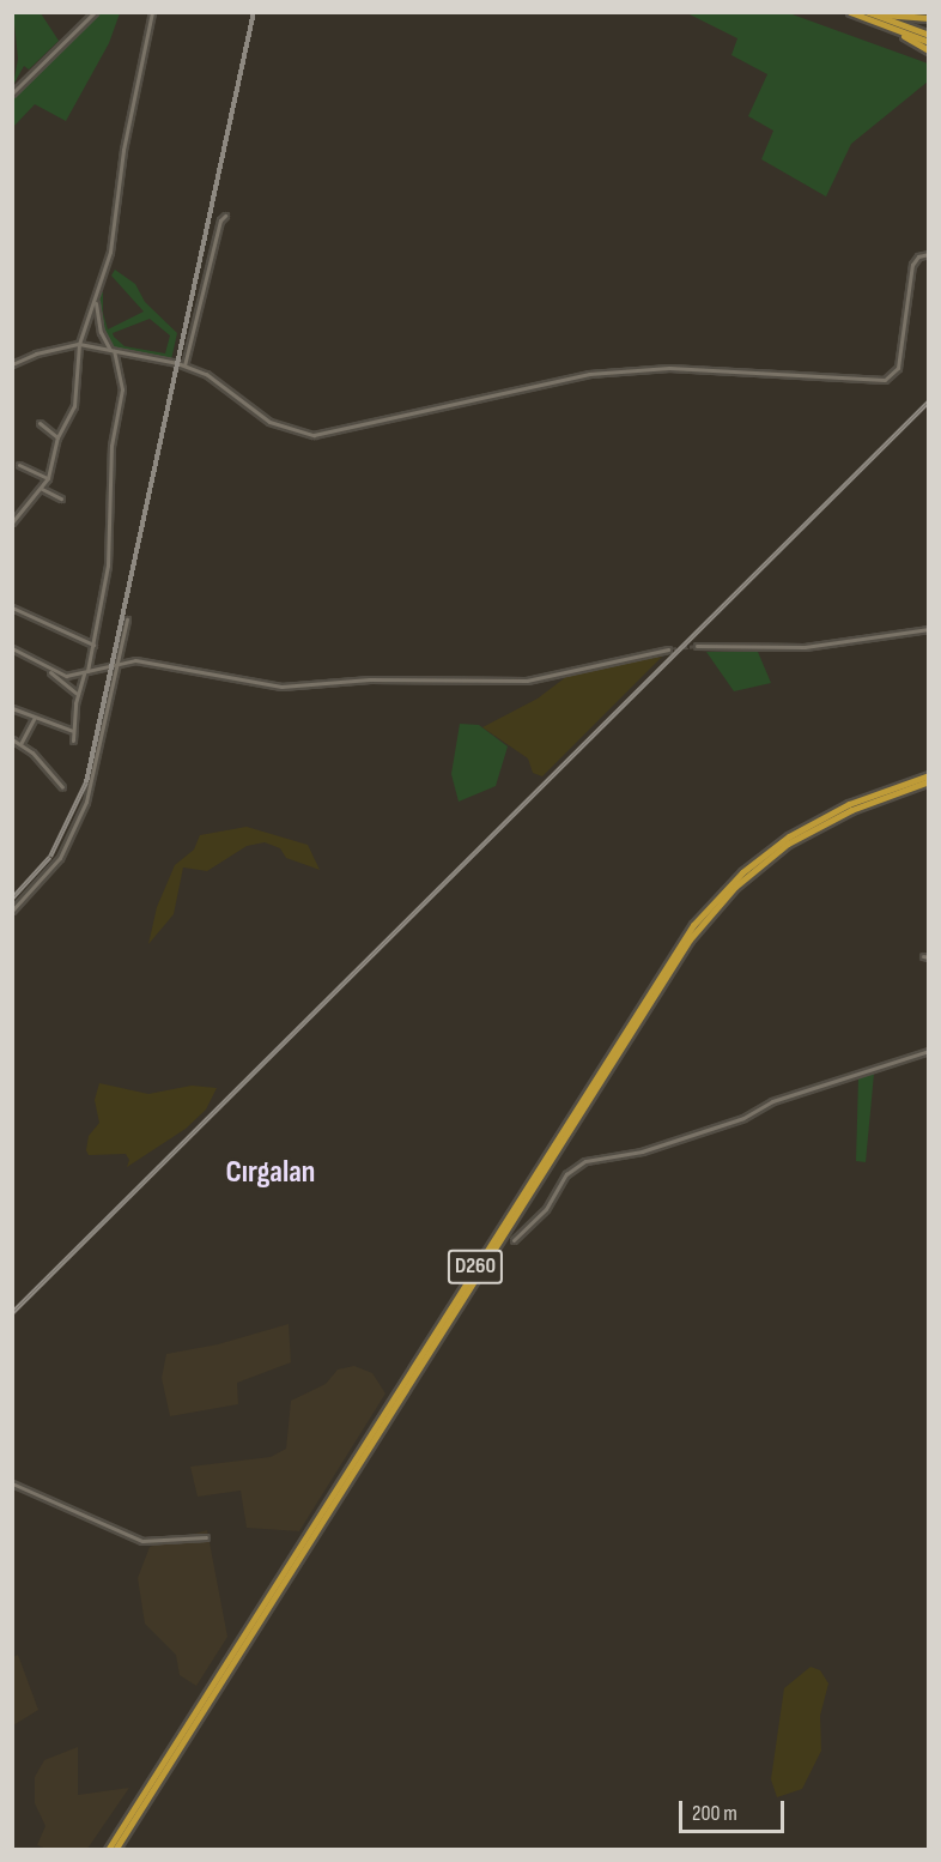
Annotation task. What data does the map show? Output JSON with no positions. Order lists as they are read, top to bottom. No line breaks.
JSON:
{"streets":{"highway":["D260"]},"districts":["Cırgalan"],"scale_bar":"200 m"}
